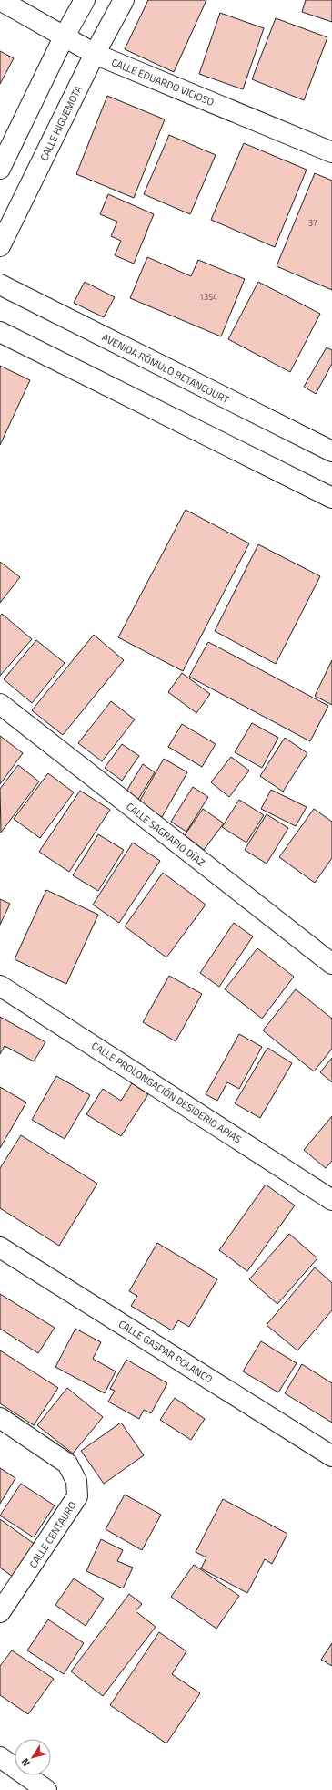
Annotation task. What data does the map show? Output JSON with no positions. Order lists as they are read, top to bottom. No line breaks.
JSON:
{"streets":{"main road":["CALLE EDUARDO VICIOSO","CALLE HIGUEMOTA","AVENIDA RÓMULO BETANCOURT","CALLE SAGRARIO DÍAZ","CALLE PROLONGACIÓN DESIDERIO ARIAS","CALLE GASPAR POLANCO","CALLE CENTAURO"]},"crossings":[["CALLE EDUARDO VICIOSO","CALLE HIGUEMOTA"]],"house_numbers":["37","1354"],"north":"bottom left"}
